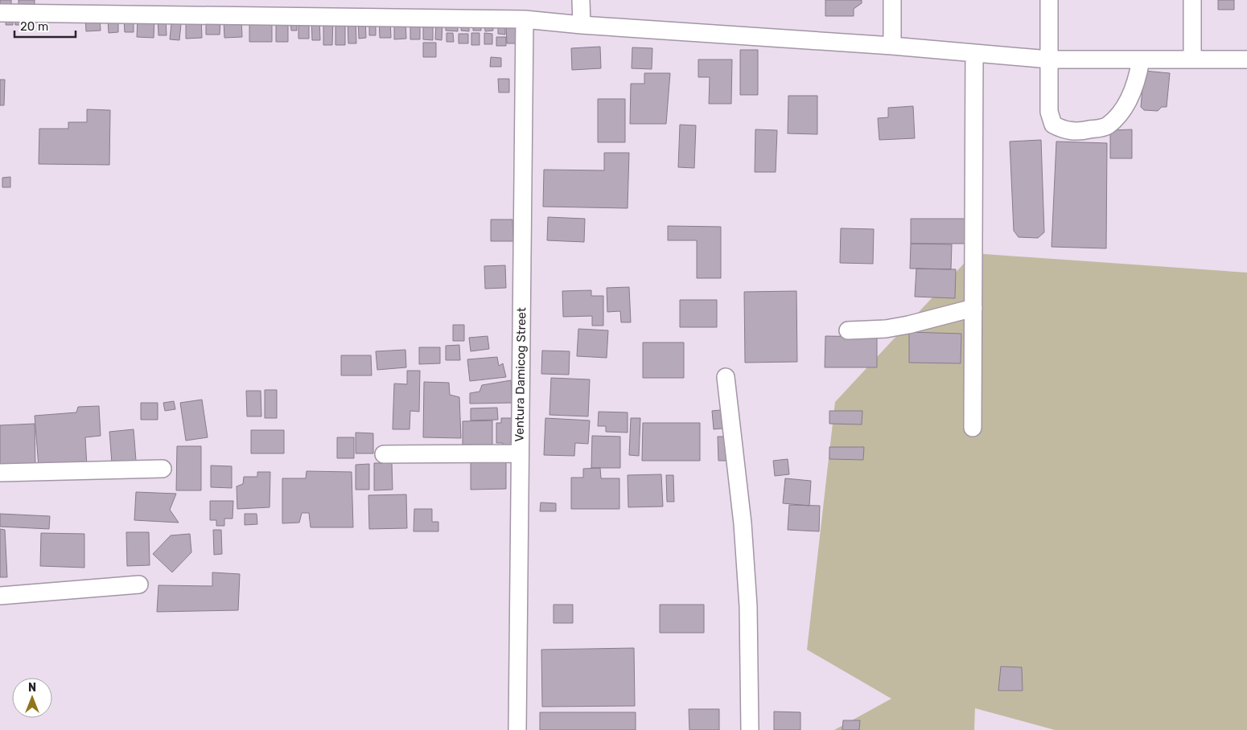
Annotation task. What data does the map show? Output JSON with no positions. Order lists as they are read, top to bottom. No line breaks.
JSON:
{"streets":{"street":["Ventura Damicog Street"]},"scale_bar":"20 m","north":"top"}
